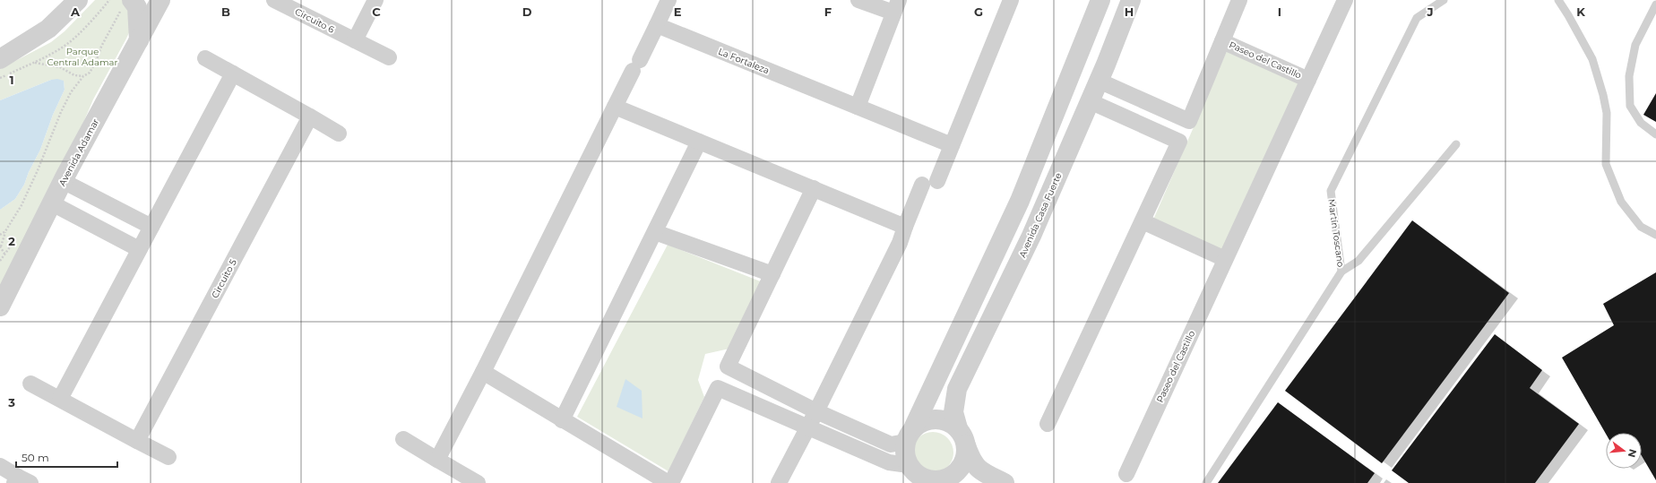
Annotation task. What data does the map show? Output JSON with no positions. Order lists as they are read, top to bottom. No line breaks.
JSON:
{"streets":{"street":["Circuito 6","Paseo del Castillo","La Fortaleza","Avenida Adamar","Avenida Casa Fuerte","Circuito 5"],"lane":["Martín Toscano"]},"crossings":[["Paseo del Castillo","Avenida Casa Fuerte"]],"parks":["Parque Central Adamar"],"scale_bar":"50 m","north":"right","grid":{"columns":["A","B","C","D","E","F","G","H","I","J","K"],"rows":["1","2","3"]}}
